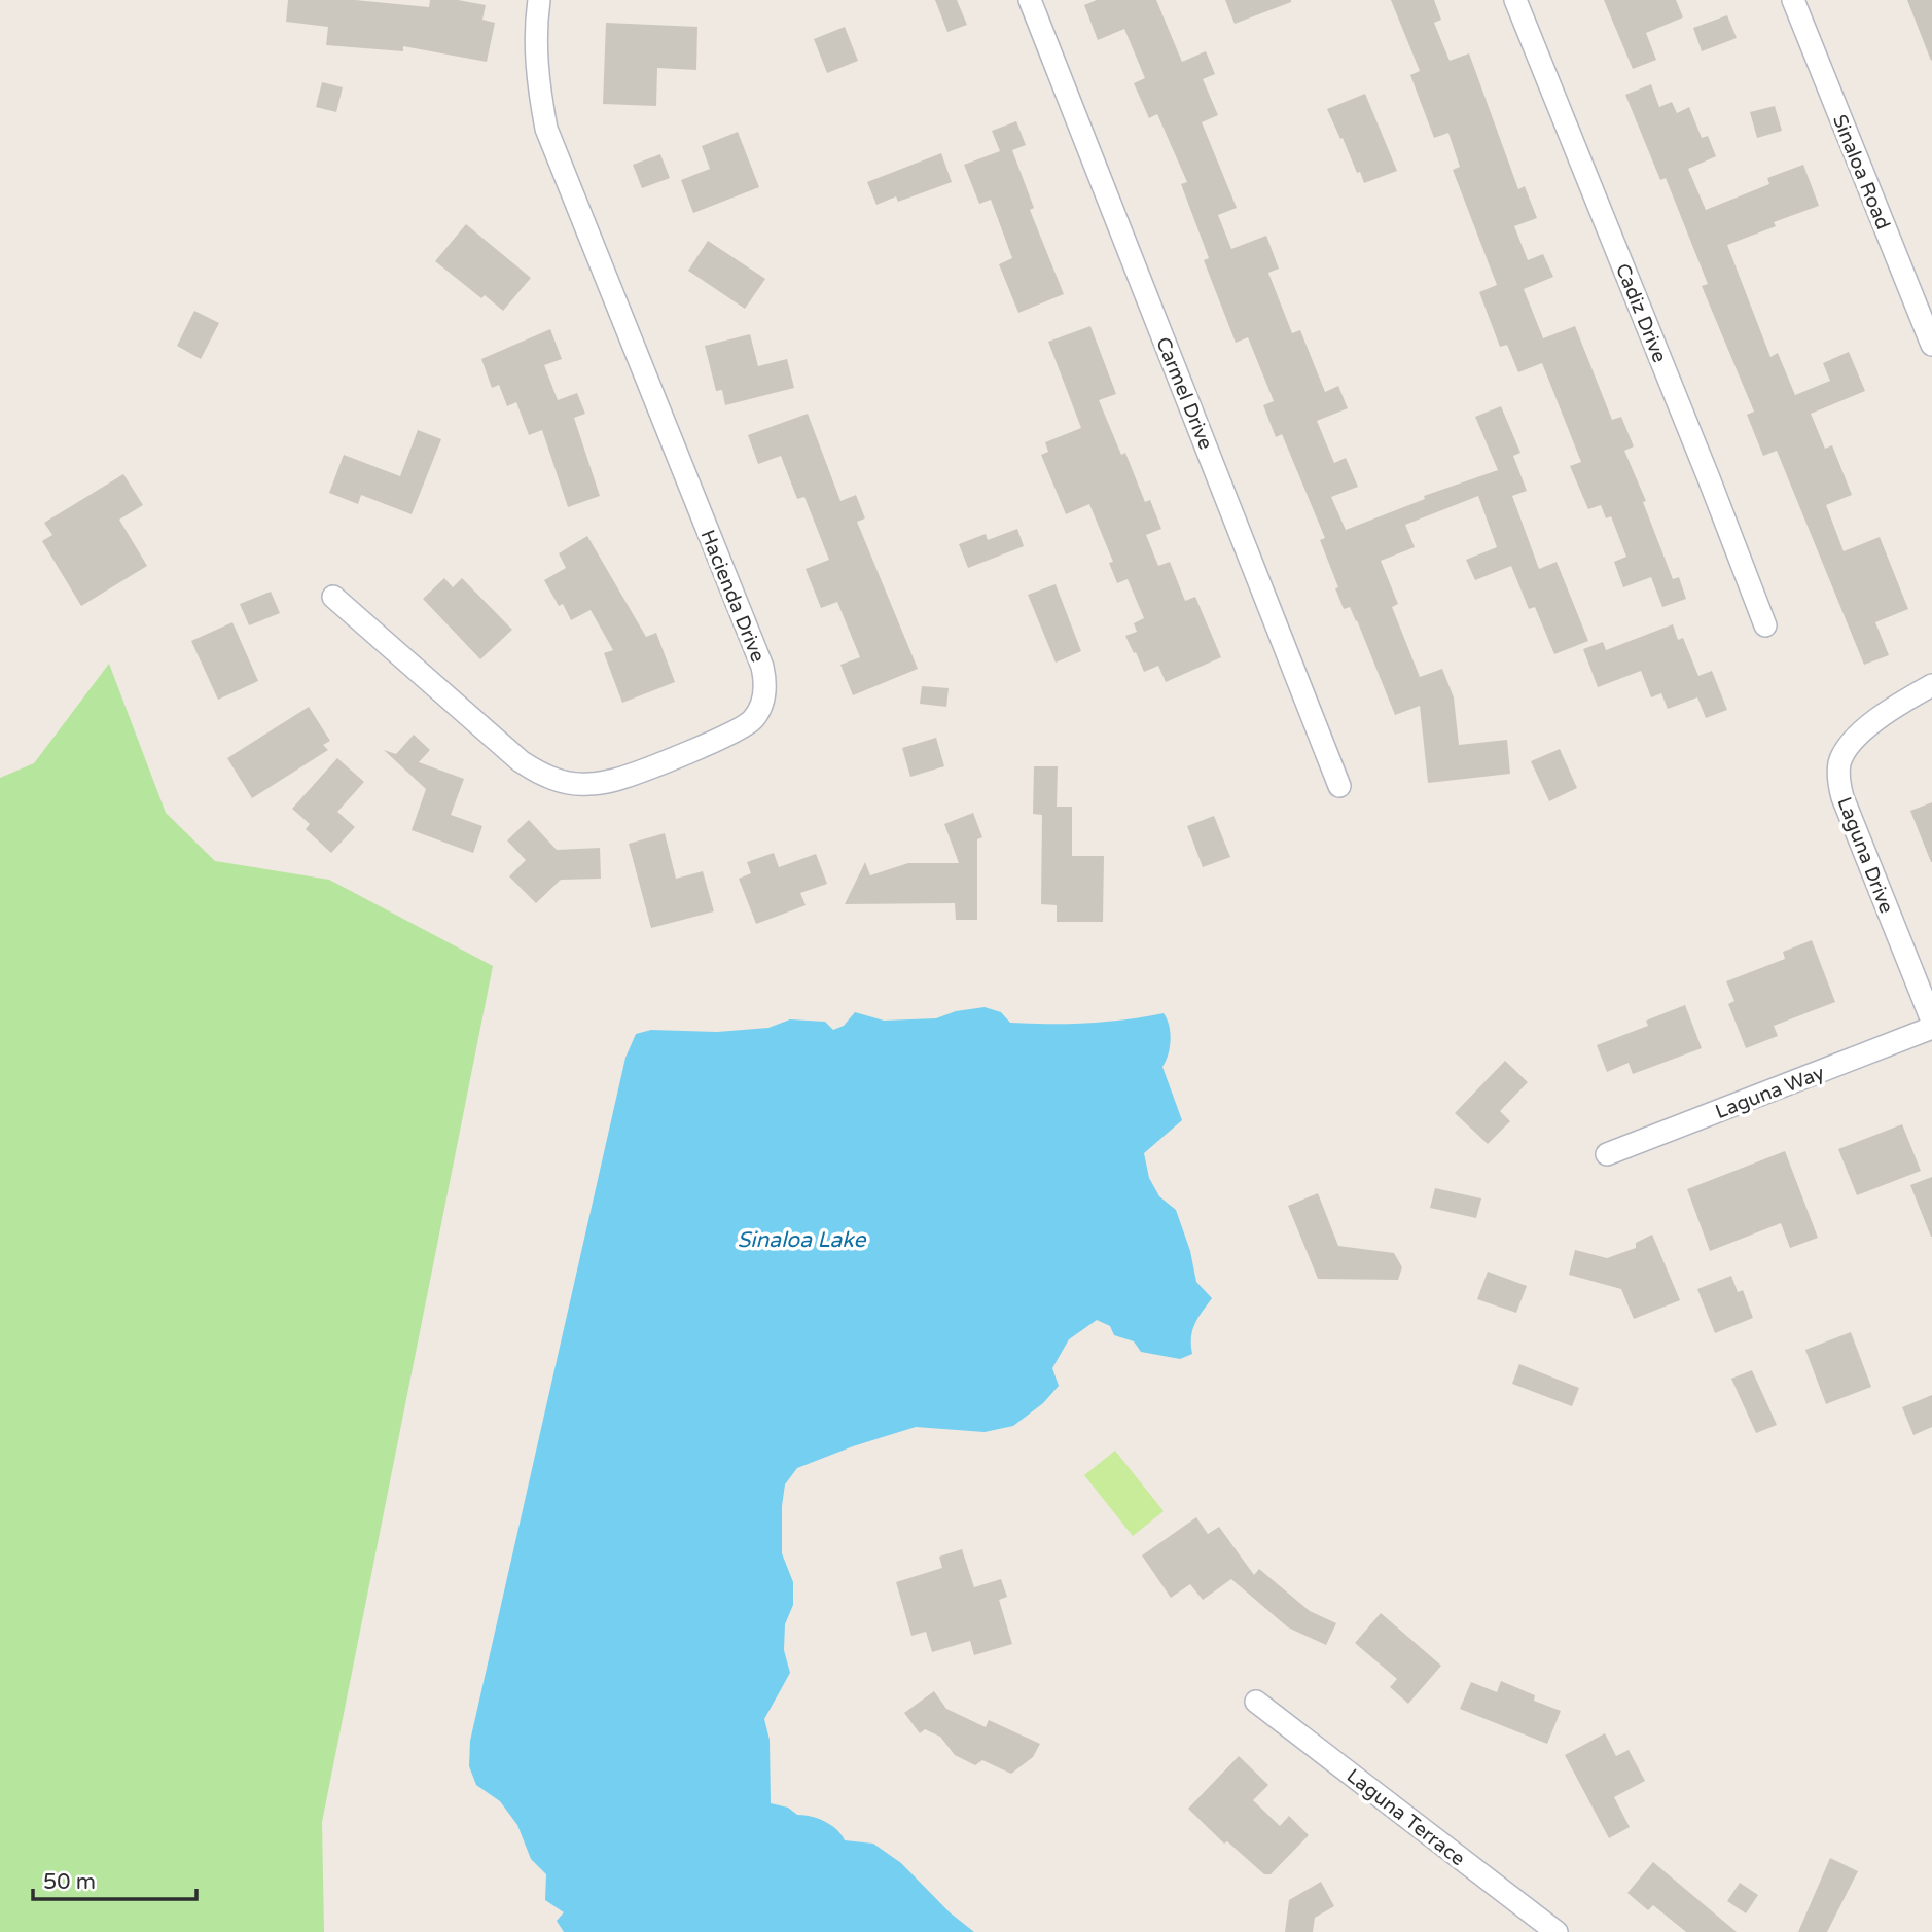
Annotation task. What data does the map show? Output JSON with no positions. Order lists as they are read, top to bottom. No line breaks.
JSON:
{"streets":{"street":["Sinaloa Road","Cadiz Drive","Carmel Drive","Hacienda Drive","Laguna Drive","Laguna Way","Laguna Terrace"]},"water":["Sinaloa Lake"],"scale_bar":"50 m"}
